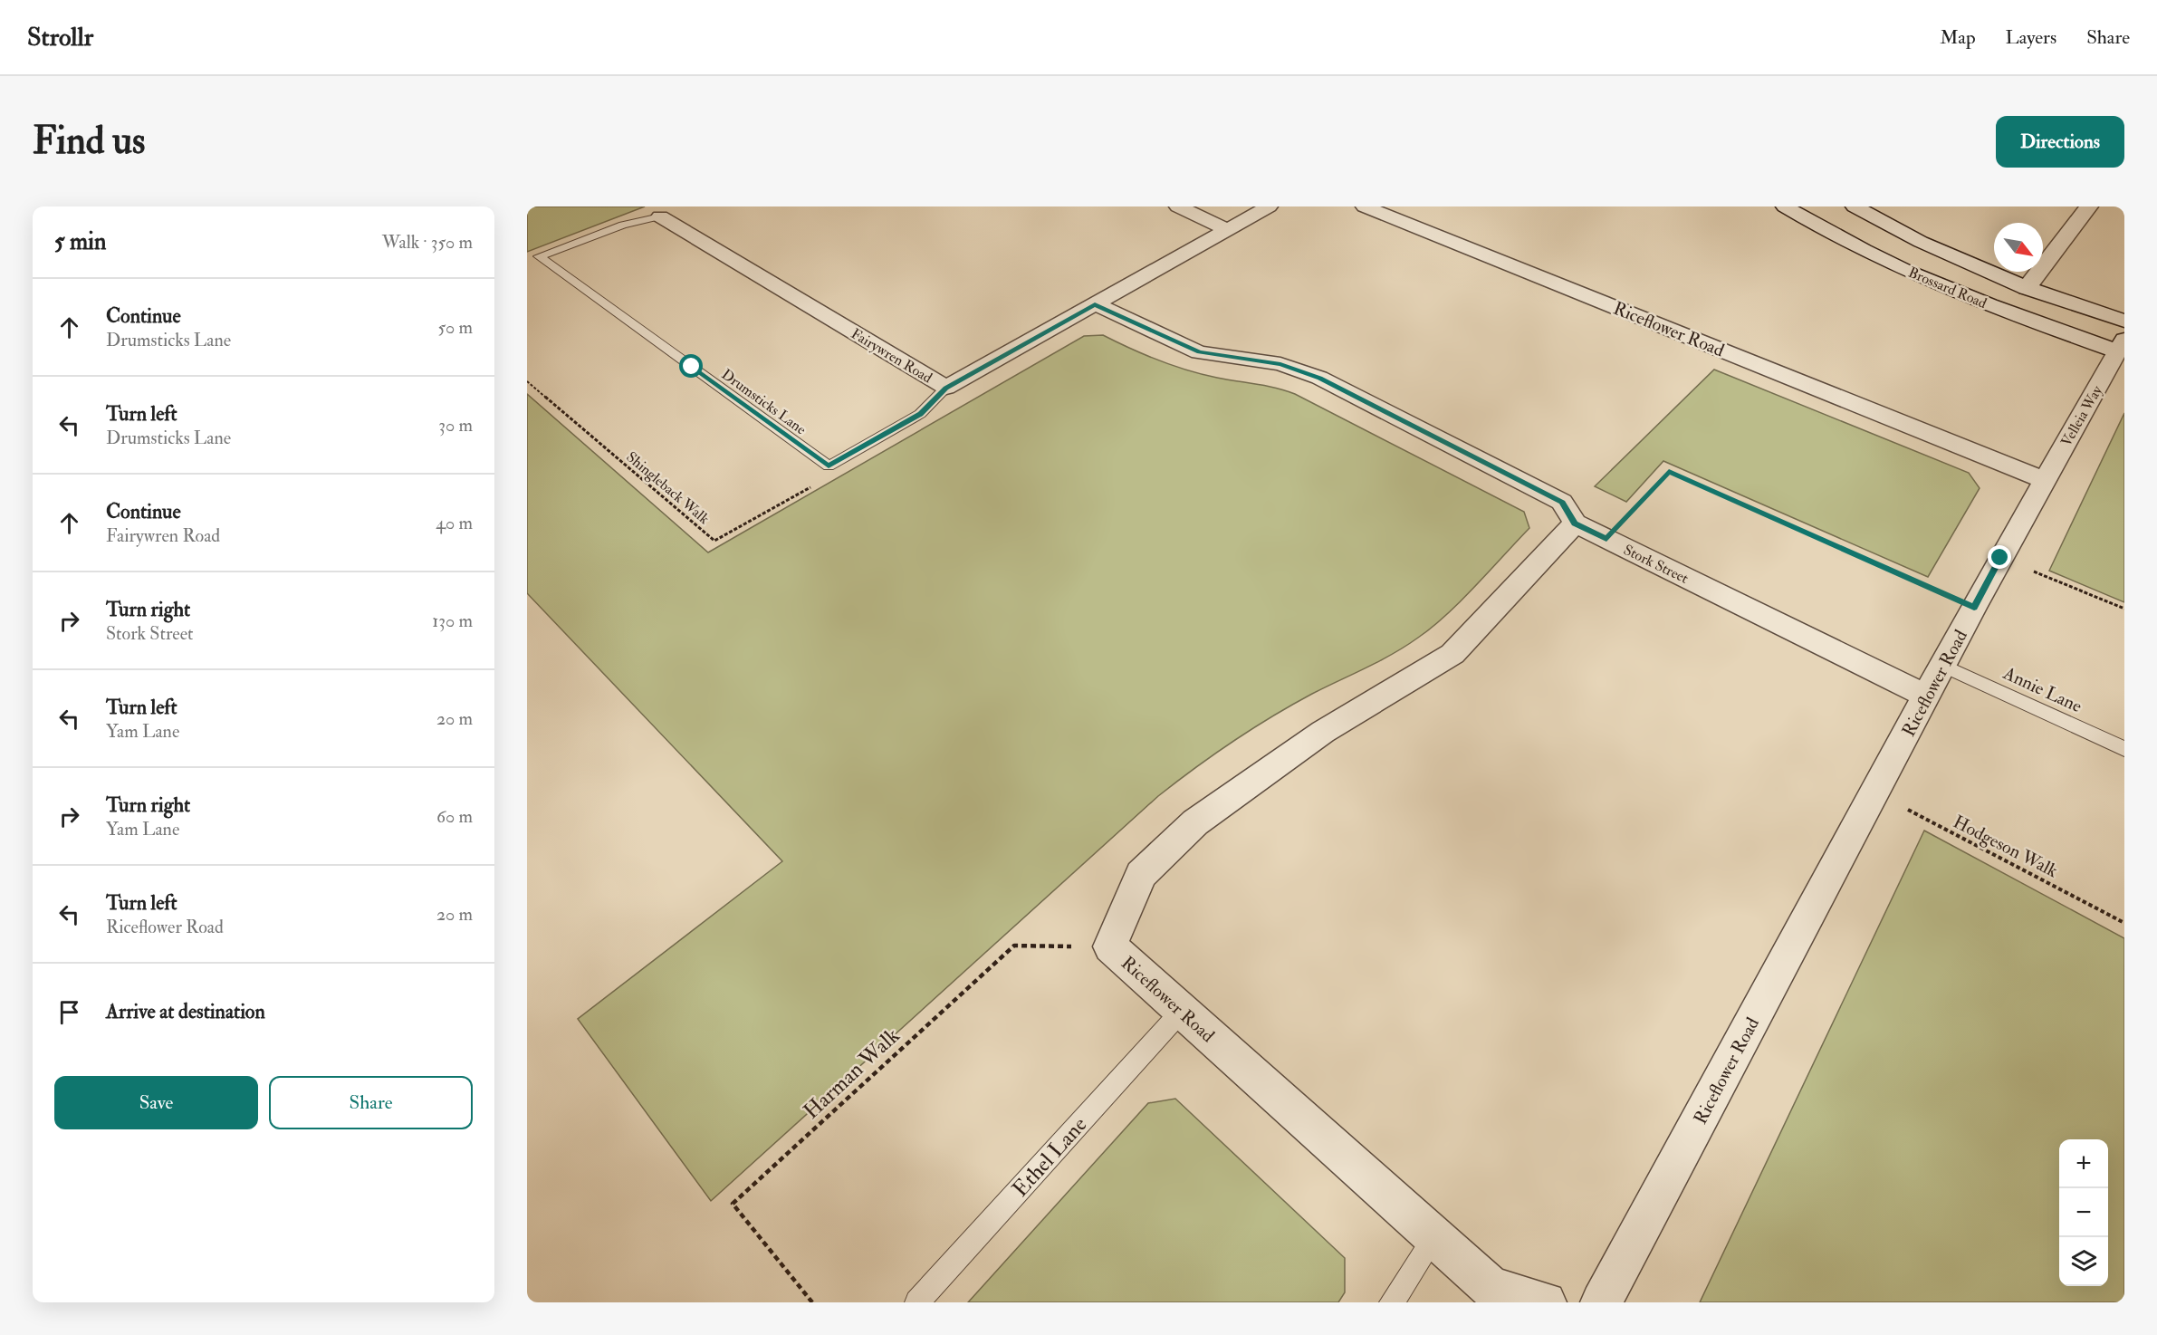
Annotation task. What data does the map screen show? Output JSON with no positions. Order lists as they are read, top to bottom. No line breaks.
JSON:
{"streets":{"street":["Brossard Road","Riceflower Road","Fairywren Road","Velleia Way","Stork Street"],"lane":["Drumsticks Lane","Annie Lane","Ethel Lane"],"path":["Shingleback Walk","Hodgeson Walk","Harman Walk"]},"crossings":[["Brossard Road","Velleia Way"],["Riceflower Road","Velleia Way"],["Riceflower Road","Stork Street"],["Riceflower Road","Annie Lane"],["Riceflower Road","Hodgeson Walk"],["Riceflower Road","Harman Walk"],["Riceflower Road","Ethel Lane"],["Fairywren Road","Drumsticks Lane"],["Drumsticks Lane","Shingleback Walk"]],"north":"bottom right","page":{"header":"Strollr","nav":["Map","Layers","Share"],"buttons":["Directions",["Save","Share"]],"title":"Find us","heading":["5 min","Walk · 350 m"],"list":[["Continue","Drumsticks Lane","50 m"],["Turn left","Drumsticks Lane","30 m"],["Continue","Fairywren Road","40 m"],["Turn right","Stork Street","130 m"],["Turn left","Yam Lane","20 m"],["Turn right","Yam Lane","60 m"],["Turn left","Riceflower Road","20 m"],"Arrive at destination"],"map_buttons":["+","−"]}}
